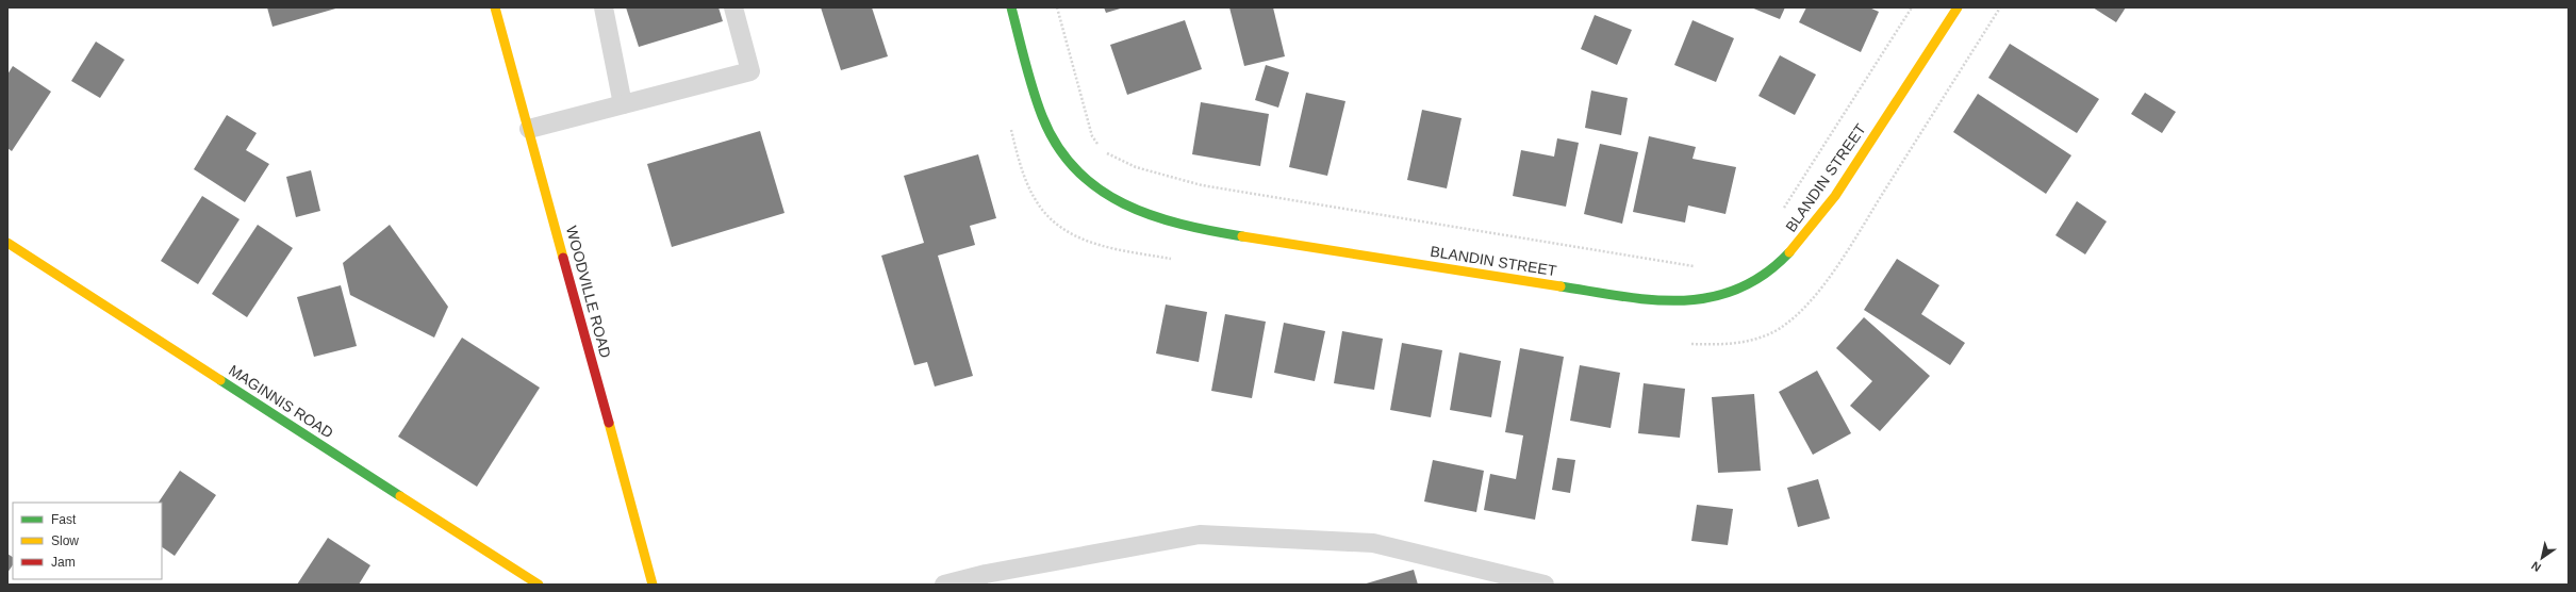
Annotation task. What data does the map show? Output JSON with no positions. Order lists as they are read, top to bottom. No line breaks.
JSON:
{"streets":{"street":["BLANDIN STREET","WOODVILLE ROAD","MAGINNIS ROAD"]},"legend":["Fast","Slow","Jam"],"north":"bottom left"}
